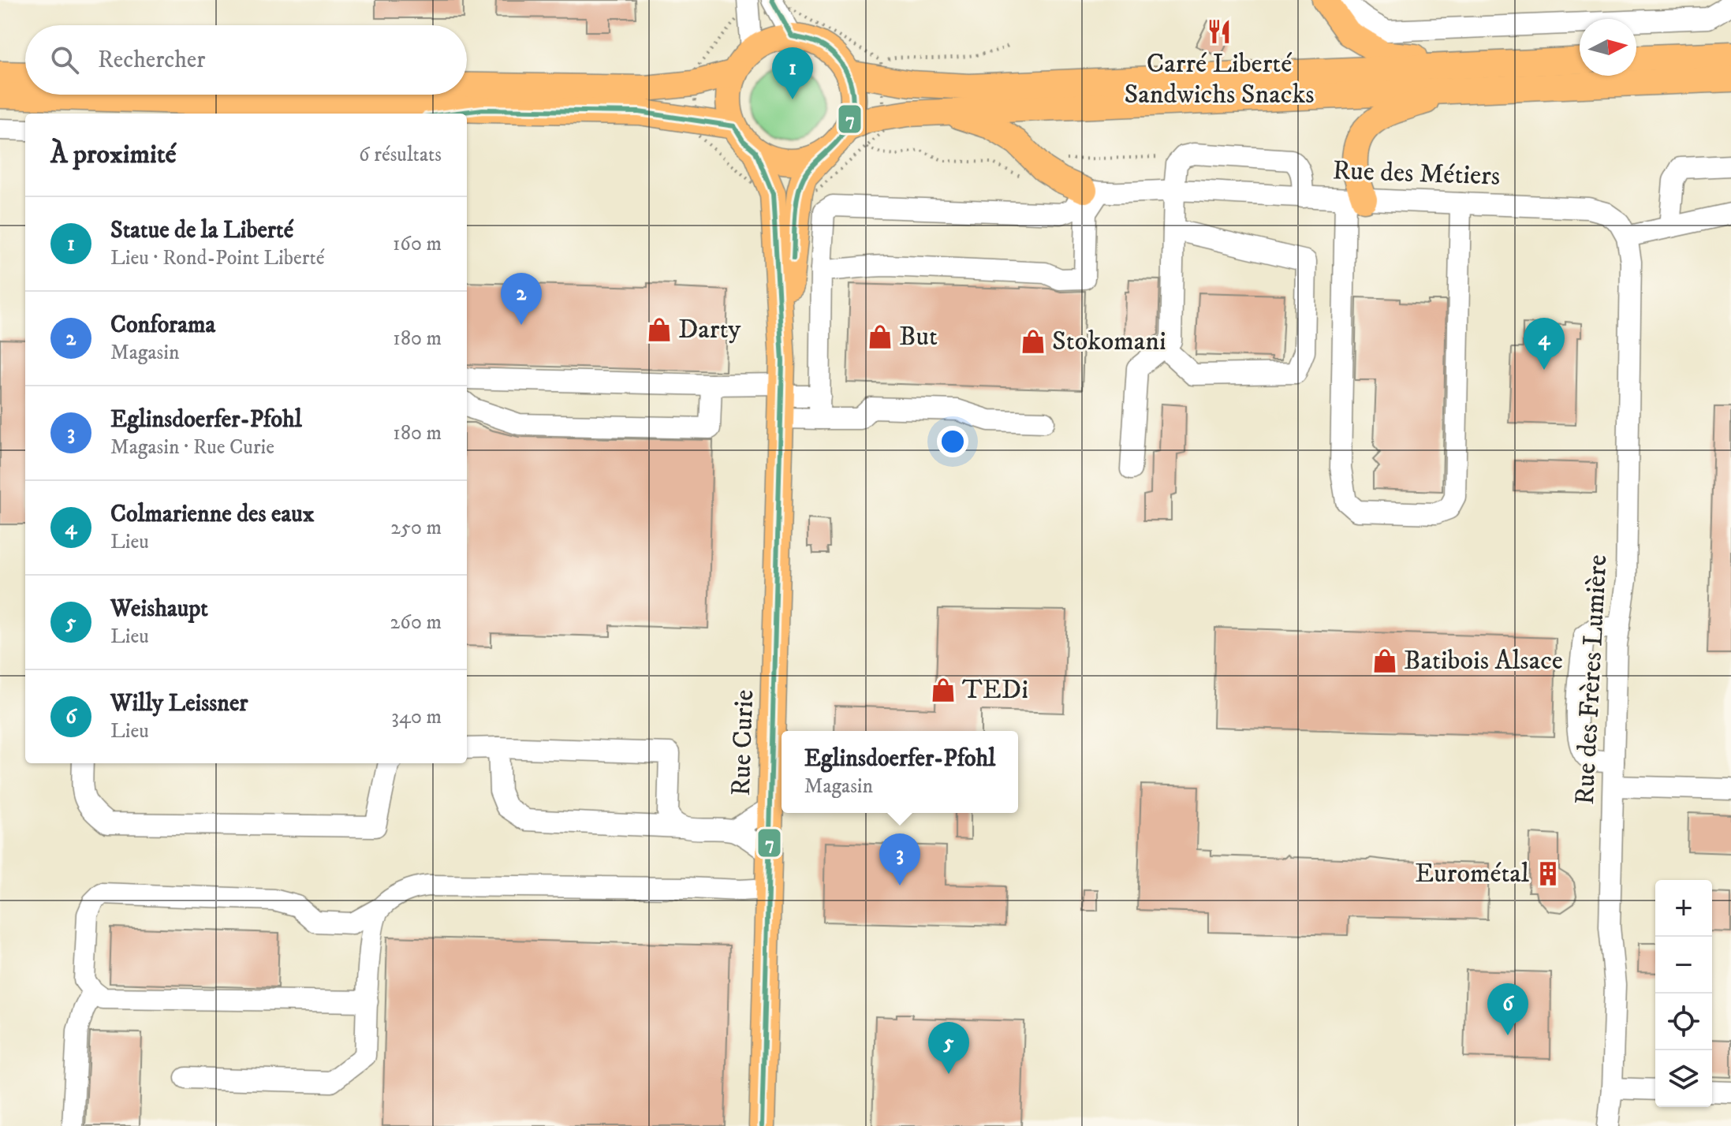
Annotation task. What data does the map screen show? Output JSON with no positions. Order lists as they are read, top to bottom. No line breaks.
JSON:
{"streets":{"main road":["Rue Curie"],"street":["Rue des Métiers","Rue des Frères Lumière"]},"crossings":[["Rue des Métiers","Rue des Frères Lumière"]],"places":{"restaurant":["Carré Liberté Sandwichs Snacks"],"shop":["Darty","But","Stokomani","Batibois Alsace","TEDi"],"building":["Eurométal"]},"lines":["transit line 7"],"north":"right","page":{"search":"Rechercher","pins":["1","2","4","3","6","5"],"heading":["À proximité","6 résultats"],"list":[{"mark":"1","name":"Statue de la Liberté","note":"Lieu · Rond-Point Liberté","value":"160 m"},{"mark":"2","name":"Conforama","note":"Magasin","value":"180 m"},{"mark":"3","name":"Eglinsdoerfer-Pfohl","note":"Magasin · Rue Curie","value":"180 m"},{"mark":"4","name":"Colmarienne des eaux","note":"Lieu","value":"250 m"},{"mark":"5","name":"Weishaupt","note":"Lieu","value":"260 m"},{"mark":"6","name":"Willy Leissner","note":"Lieu","value":"340 m"}],"popup":["Eglinsdoerfer-Pfohl","Magasin"],"map_buttons":["+","−"]}}
